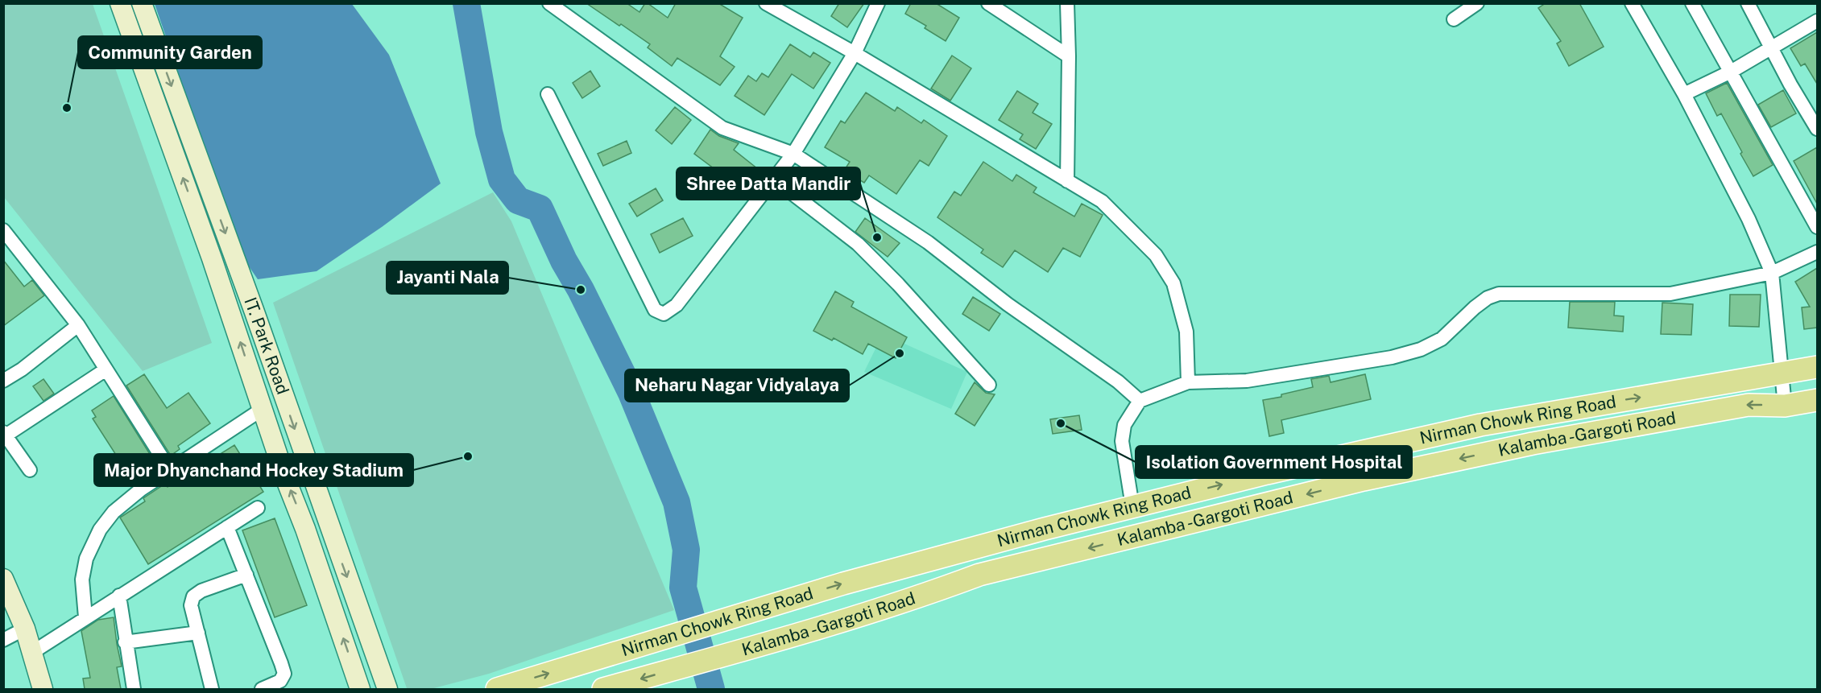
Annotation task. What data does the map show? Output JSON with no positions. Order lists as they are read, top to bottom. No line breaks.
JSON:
{"streets":{"main road":["IT. Park Road","Nirman Chowk Ring Road","Kalamba -Gargoti Road"]},"one_way":["Nirman Chowk Ring Road","Kalamba -Gargoti Road"],"places":["Community Garden","Shree Datta Mandir","Jayanti Nala","Neharu Nagar Vidyalaya","Isolation Government Hospital","Major Dhyanchand Hockey Stadium"]}
